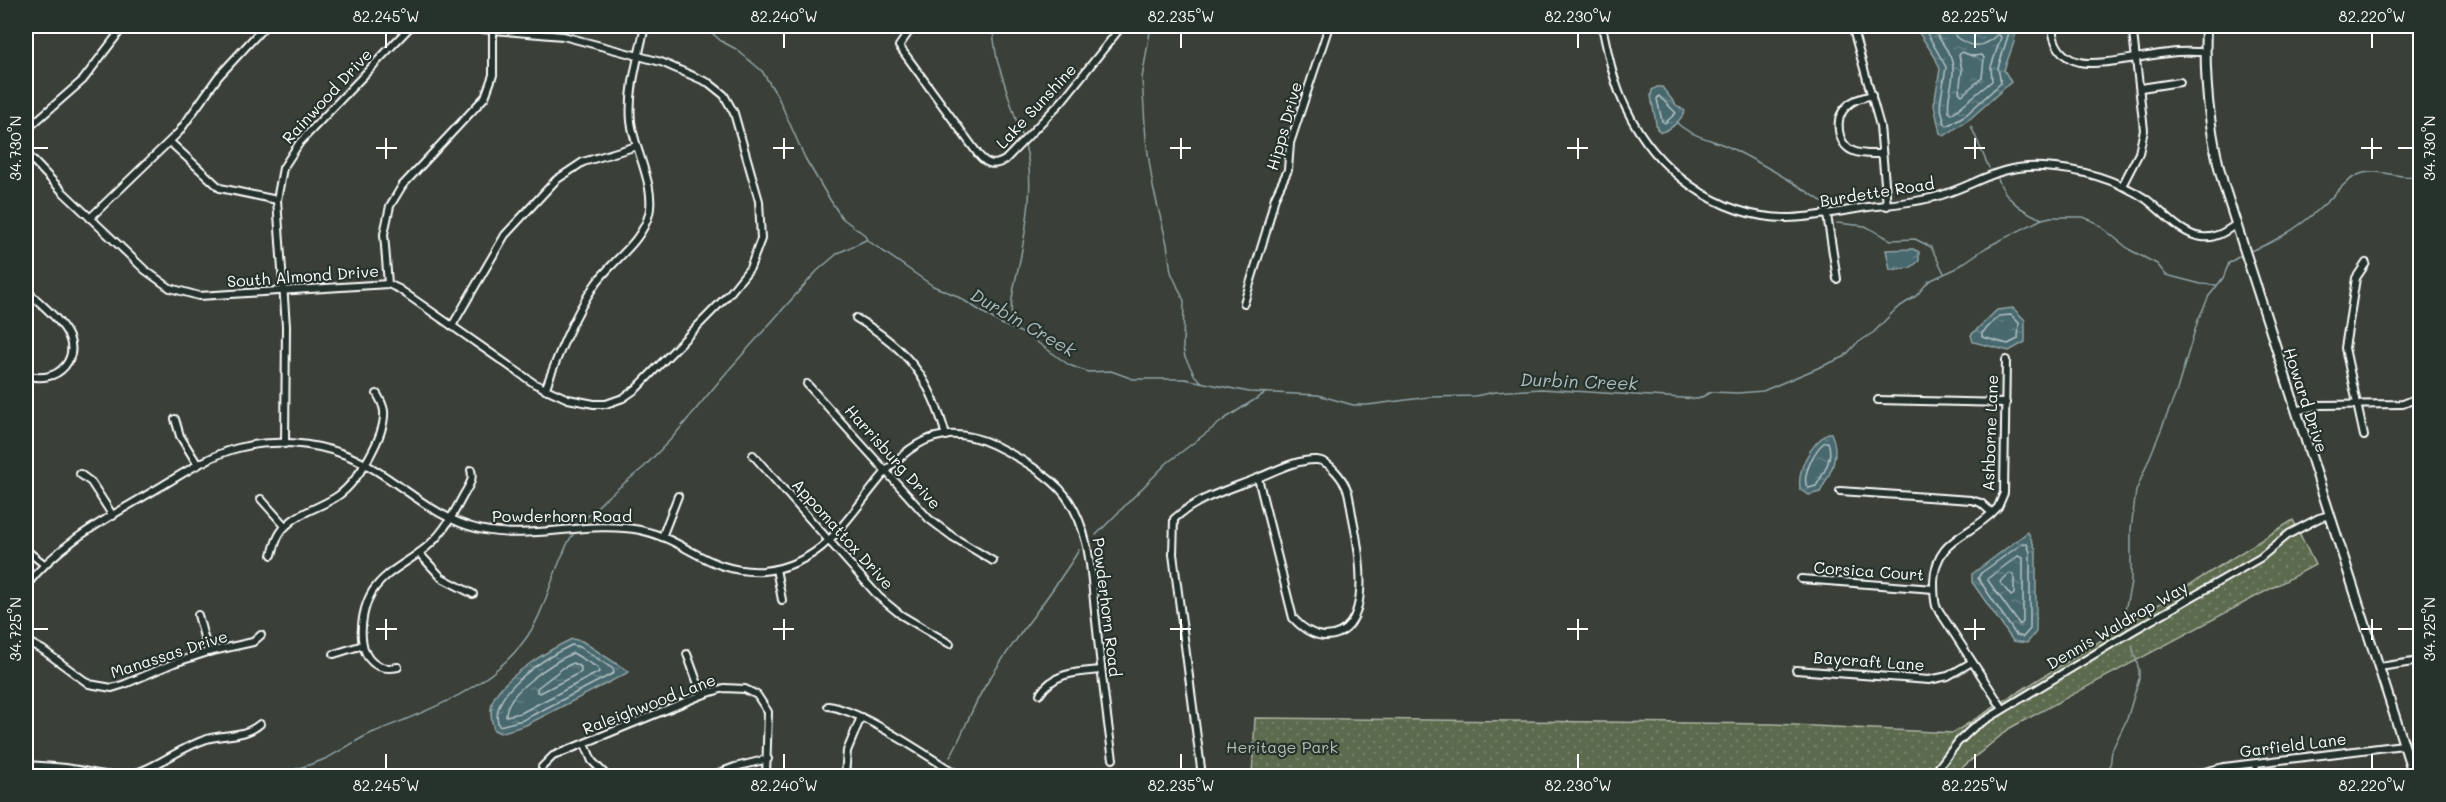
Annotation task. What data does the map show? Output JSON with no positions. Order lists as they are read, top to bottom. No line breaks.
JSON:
{"streets":{"street":["Rainwood Drive","Lake Sunshine","Hipps Drive","Burdette Road","South Almond Drive","Howard Drive","Ashborne Lane","Harrisburg Drive","Powderhorn Road","Appomattox Drive","Corsica Court","Dennis Waldrop Way","Manassas Drive","Baycraft Lane","Raleighwood Lane","Garfield Lane"]},"crossings":[["Rainwood Drive","South Almond Drive"],["Rainwood Drive","Powderhorn Road"],["Burdette Road","Howard Drive"],["Howard Drive","Dennis Waldrop Way"],["Howard Drive","Garfield Lane"],["Ashborne Lane","Corsica Court"],["Ashborne Lane","Dennis Waldrop Way"],["Ashborne Lane","Baycraft Lane"],["Harrisburg Drive","Powderhorn Road"],["Powderhorn Road","Appomattox Drive"]],"water":["Durbin Creek"],"parks":["Heritage Park"],"coordinates":["82.245°W","82.240°W","82.235°W","82.230°W","82.225°W","82.220°W","34.730°N","34.725°N"]}
